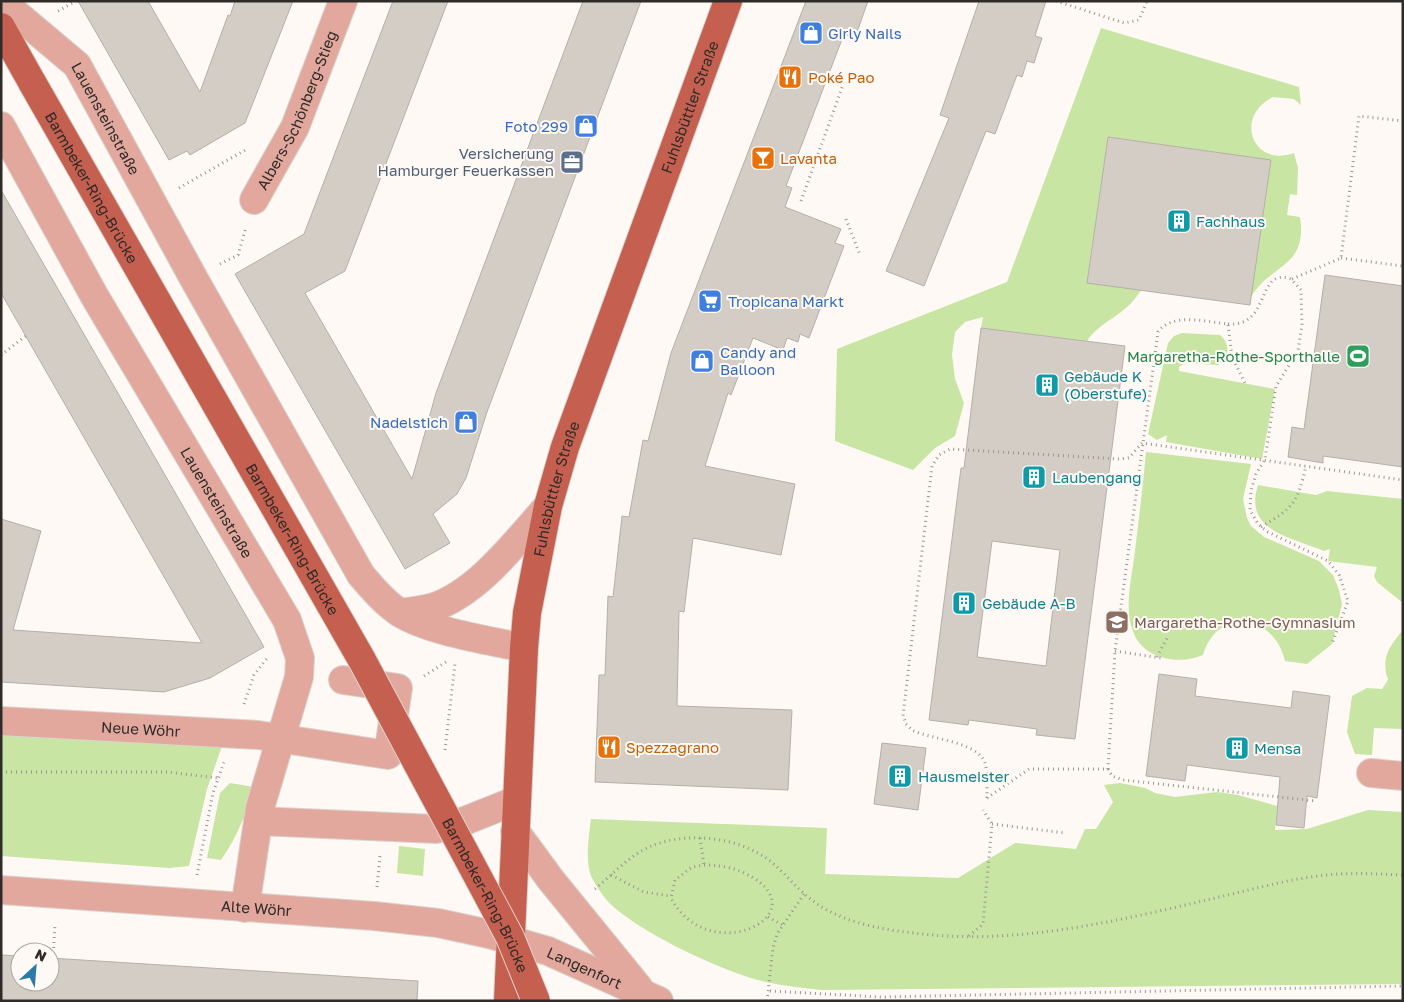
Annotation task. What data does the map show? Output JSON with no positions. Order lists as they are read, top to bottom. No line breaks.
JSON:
{"streets":{"main road":["Fuhlsbüttler Straße","Barmbeker-Ring-Brücke"],"street":["Albers-Schönberg-Stieg","Lauensteinstraße","Neue Wöhr","Alte Wöhr","Langenfort"]},"crossings":[["Fuhlsbüttler Straße","Lauensteinstraße"],["Fuhlsbüttler Straße","Alte Wöhr"],["Fuhlsbüttler Straße","Langenfort"],["Albers-Schönberg-Stieg","Lauensteinstraße"],["Lauensteinstraße","Neue Wöhr"],["Lauensteinstraße","Alte Wöhr"],["Alte Wöhr","Langenfort"]],"places":{"shop":["Girly Nails","Foto 299","Candy and Balloon","Nadelstich"],"restaurant":["Poké Pao","Spezzagrano"],"bar":["Lavanta"],"office":["Versicherung Hamburger Feuerkassen"],"building":["Fachhaus","Gebäude K (Oberstufe)","Laubengang","Gebäude A-B","Mensa","Hausmeister"],"supermarket":["Tropicana Markt"],"sports":["Margaretha-Rothe-Sporthalle"],"school or university":["Margaretha-Rothe-Gymnasium"]},"north":"top right"}
